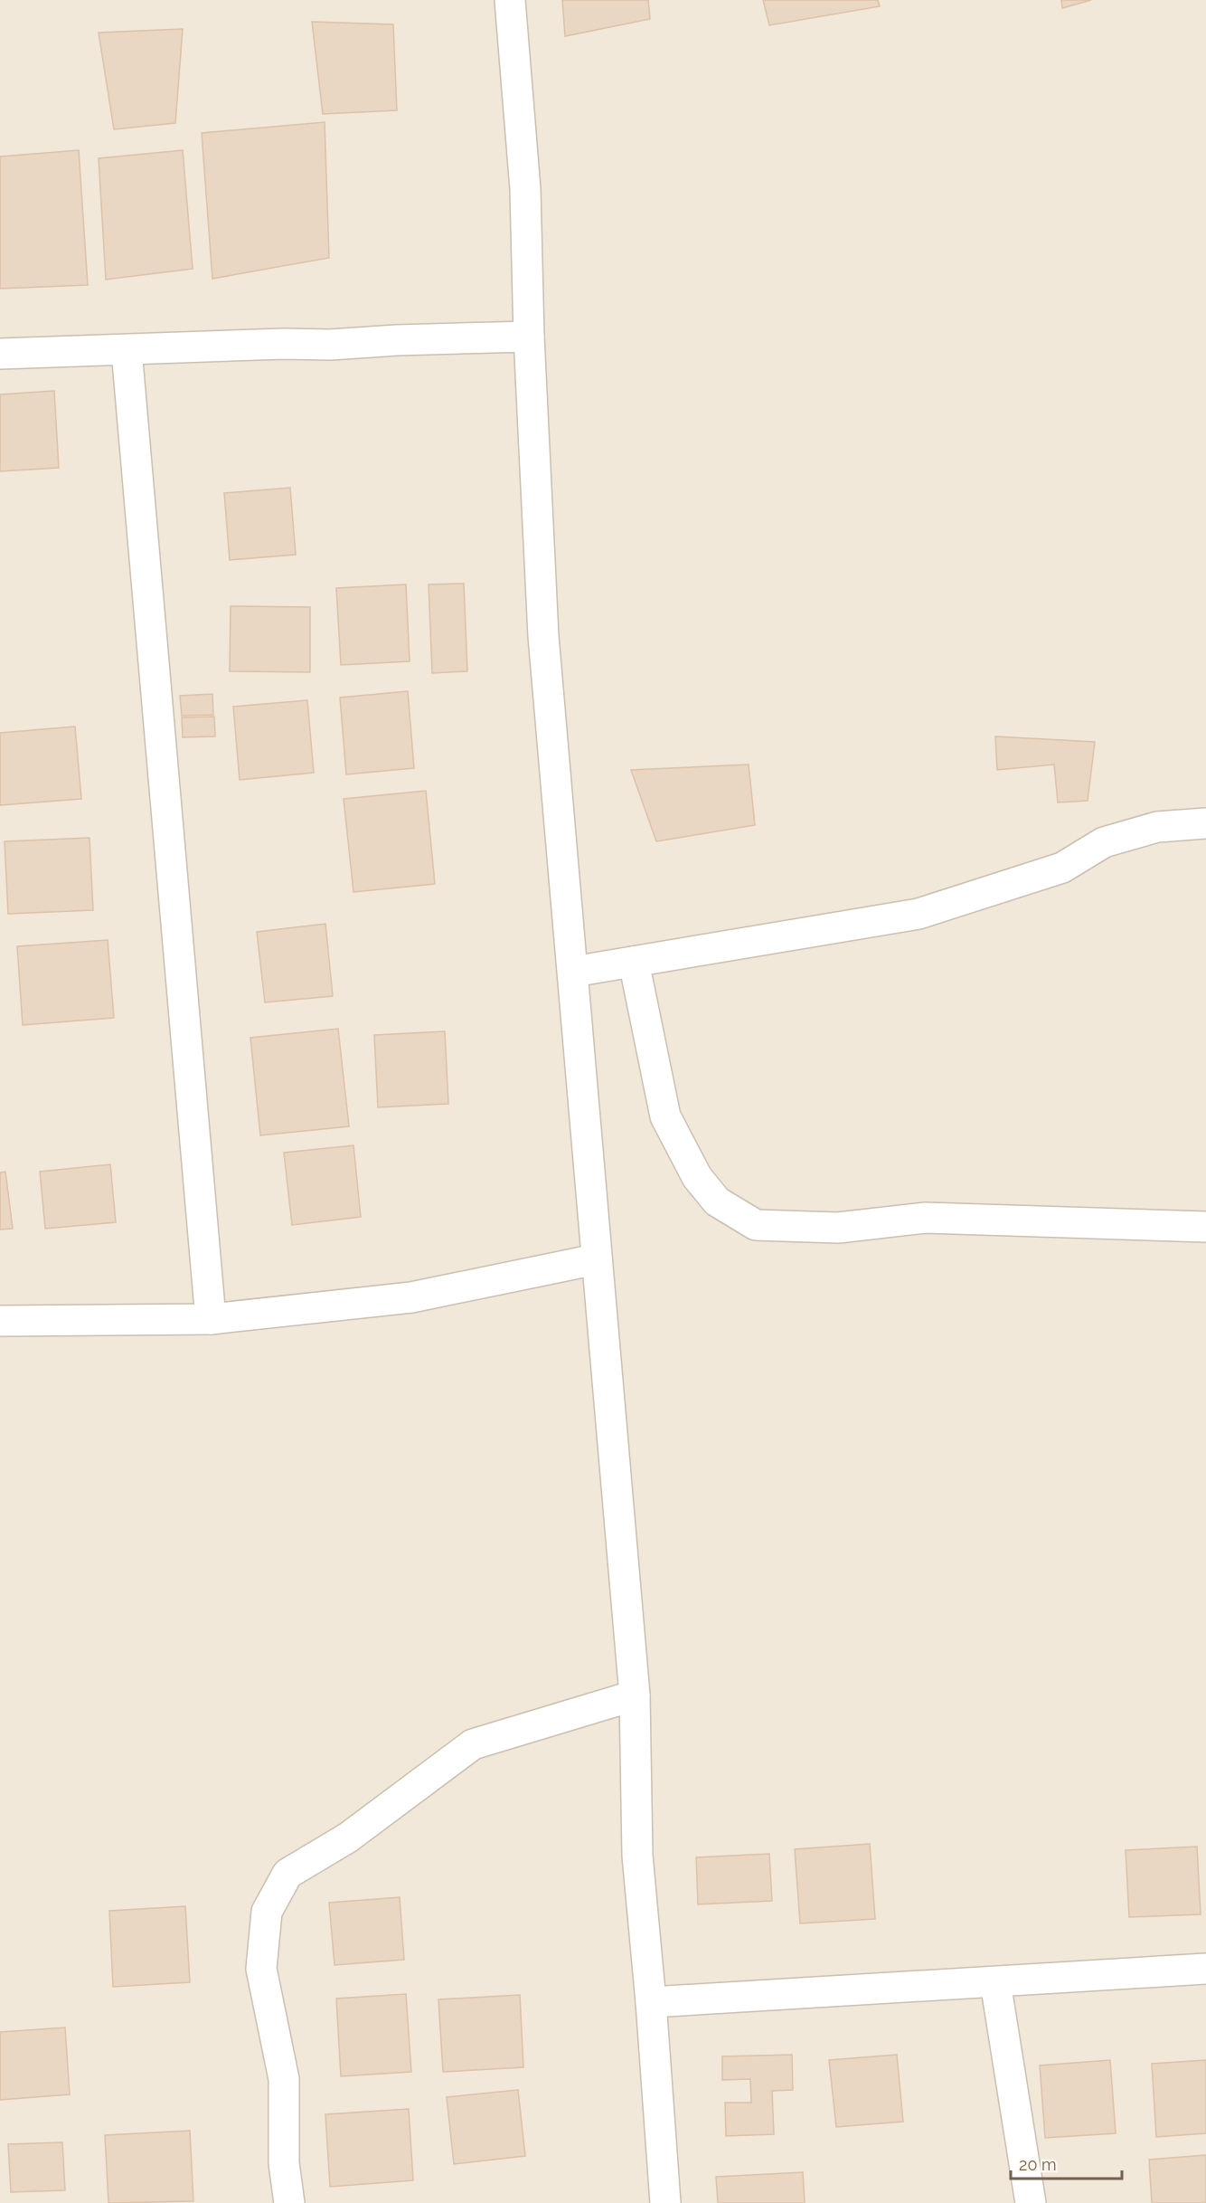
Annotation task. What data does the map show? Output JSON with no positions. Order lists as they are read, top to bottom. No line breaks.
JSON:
{"scale_bar":"20 m"}
